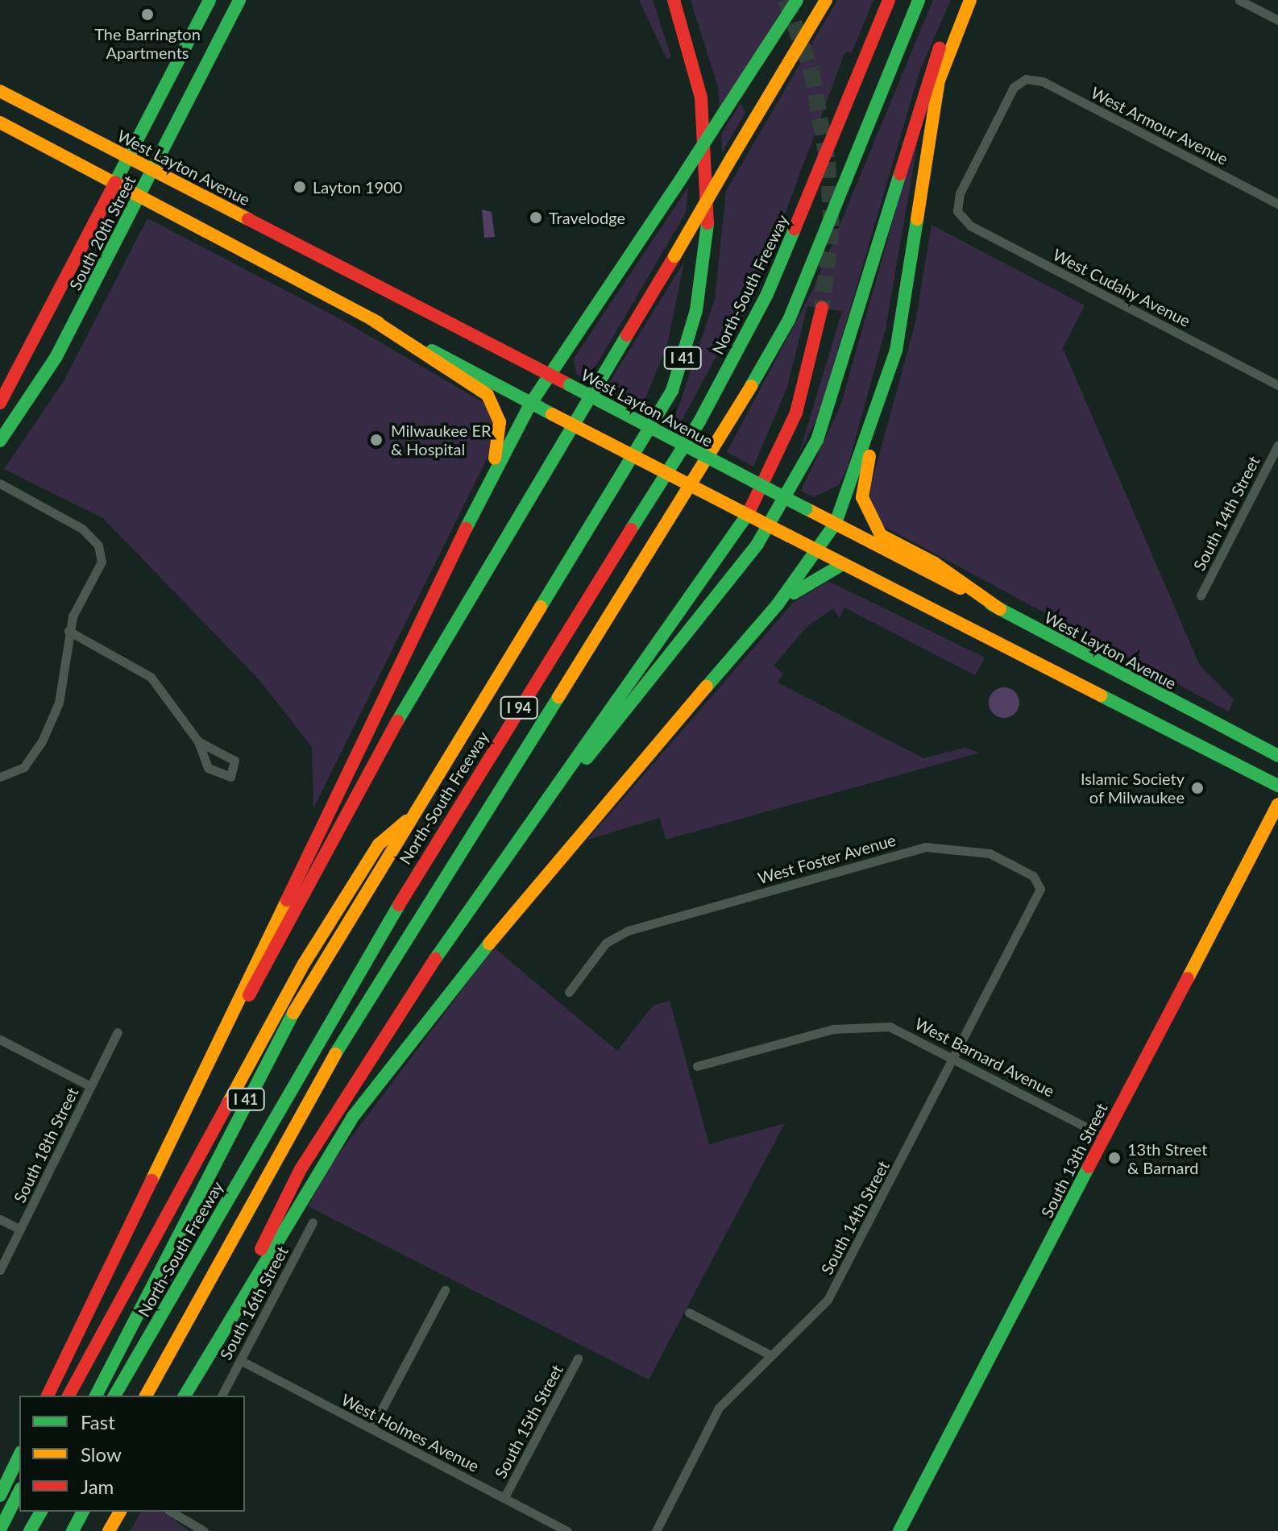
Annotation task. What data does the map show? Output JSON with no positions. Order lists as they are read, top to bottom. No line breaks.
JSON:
{"streets":{"main road":["West Layton Avenue","South 20th Street","North-South Freeway","I 41","I 94","South 13th Street"],"street":["West Armour Avenue","West Cudahy Avenue","South 14th Street","West Foster Avenue","West Barnard Avenue","South 18th Street","South 16th Street","South 15th Street","West Holmes Avenue"]},"crossings":[["West Armour Avenue","West Cudahy Avenue"],["West Layton Avenue","South 20th Street"],["South 14th Street","West Foster Avenue"],["South 14th Street","West Barnard Avenue"],["West Barnard Avenue","South 13th Street"],["South 16th Street","West Holmes Avenue"],["South 15th Street","West Holmes Avenue"]],"places":["The Barrington Apartments","Layton 1900","Travelodge","Milwaukee ER & Hospital","Islamic Society of Milwaukee","13th Street & Barnard"],"legend":["Fast","Slow","Jam"]}
